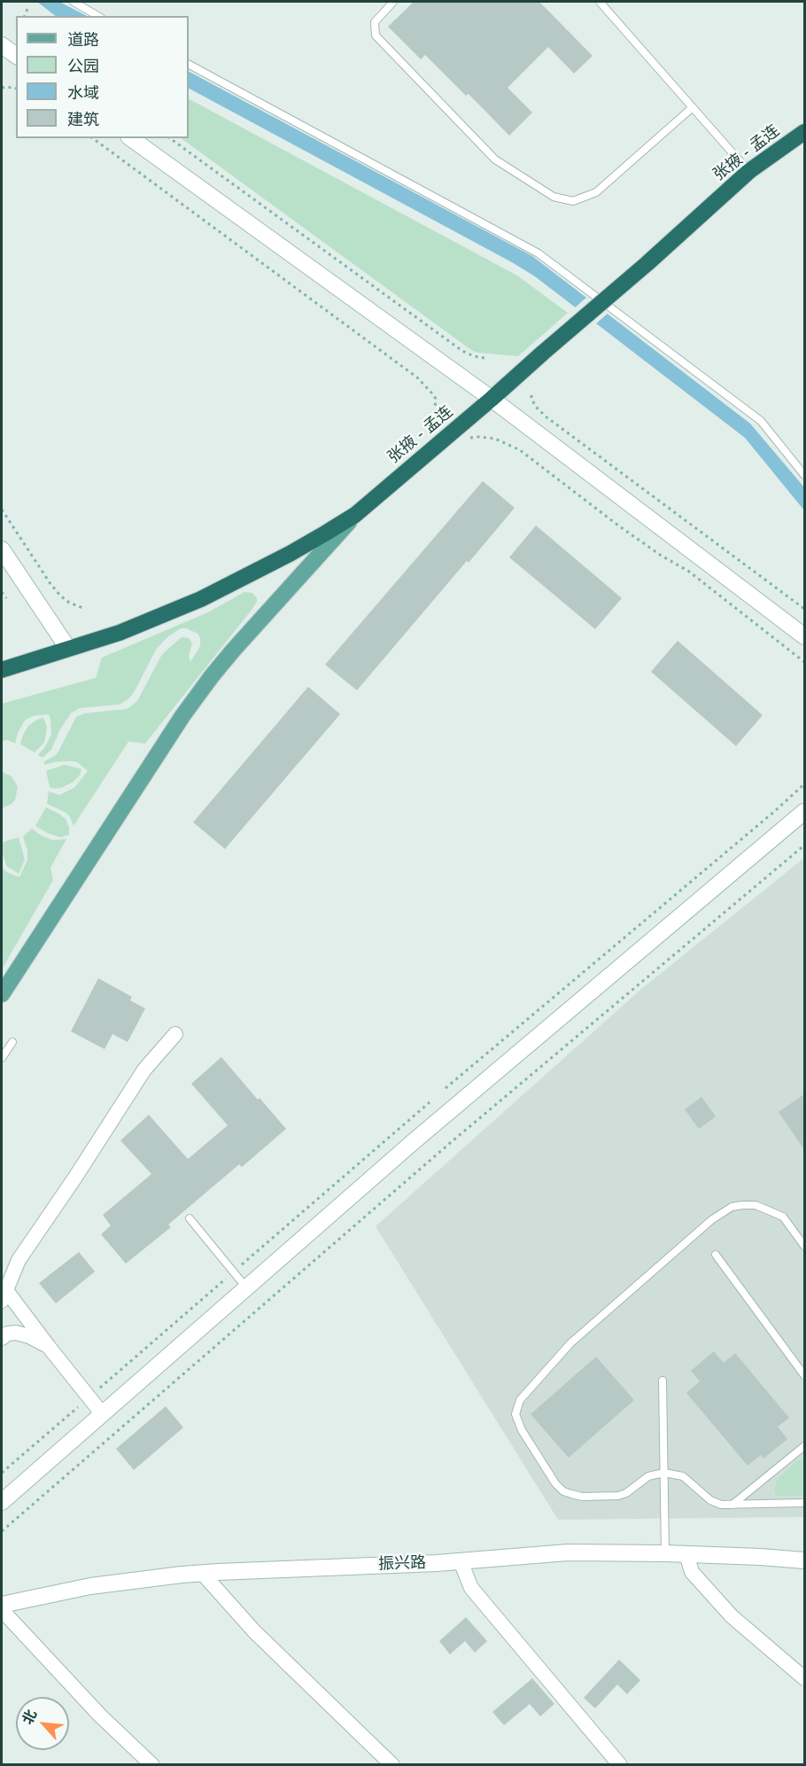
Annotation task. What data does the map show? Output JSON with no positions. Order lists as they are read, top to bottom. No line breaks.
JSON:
{"streets":{"highway":["张掖 - 孟连"],"street":["振兴路"]},"legend":["道路","公园","水域","建筑"],"north":"top left"}
